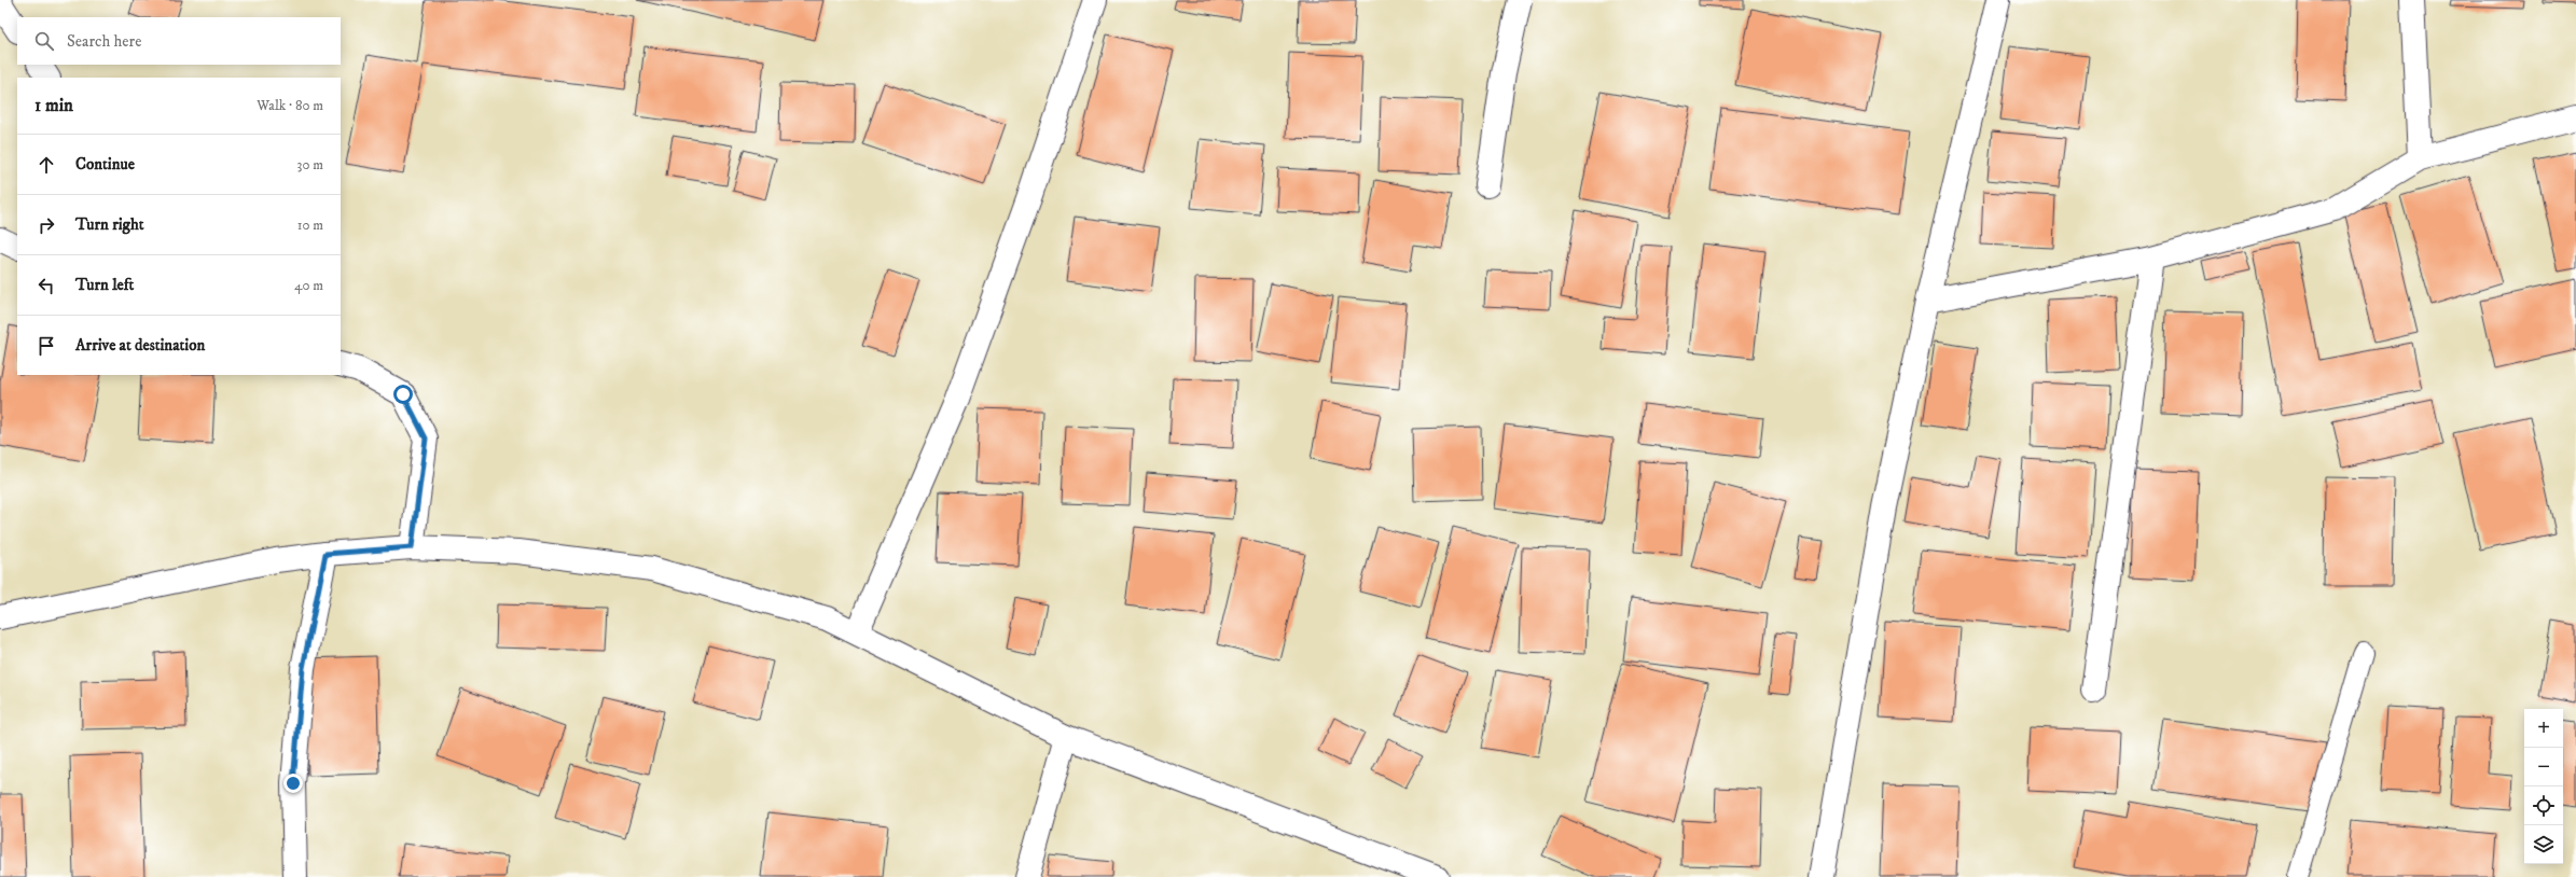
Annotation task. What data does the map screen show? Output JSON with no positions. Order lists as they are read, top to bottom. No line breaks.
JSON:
{"page":{"search":"Search here","heading":["1 min","Walk · 80 m"],"list":[["Continue","30 m"],["Turn right","10 m"],["Turn left","40 m"],"Arrive at destination"],"map_buttons":["+","−"]}}
